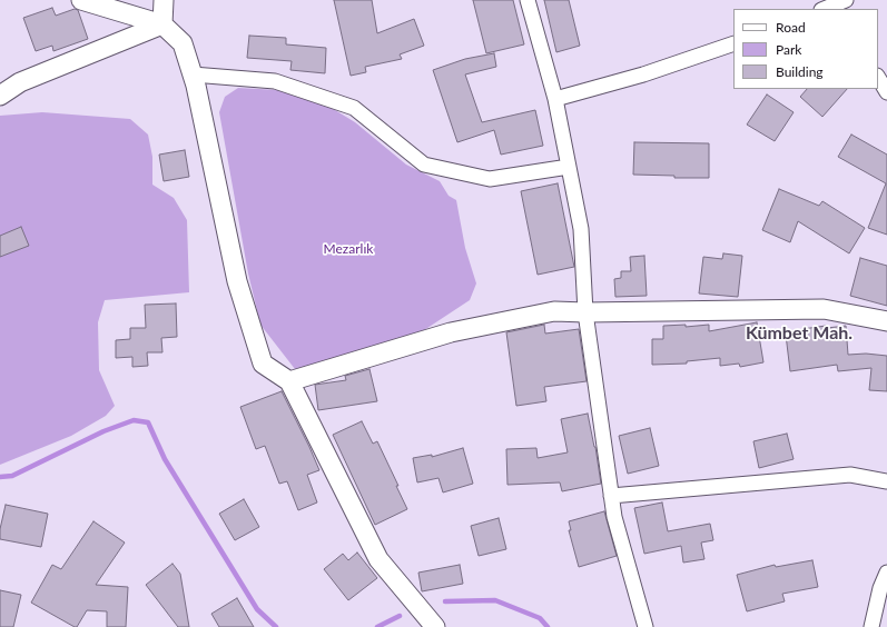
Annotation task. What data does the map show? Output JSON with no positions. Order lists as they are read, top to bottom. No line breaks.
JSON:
{"districts":["Kümbet Mah."],"parks":["Mezarlık"],"legend":["Road","Park","Building"]}
